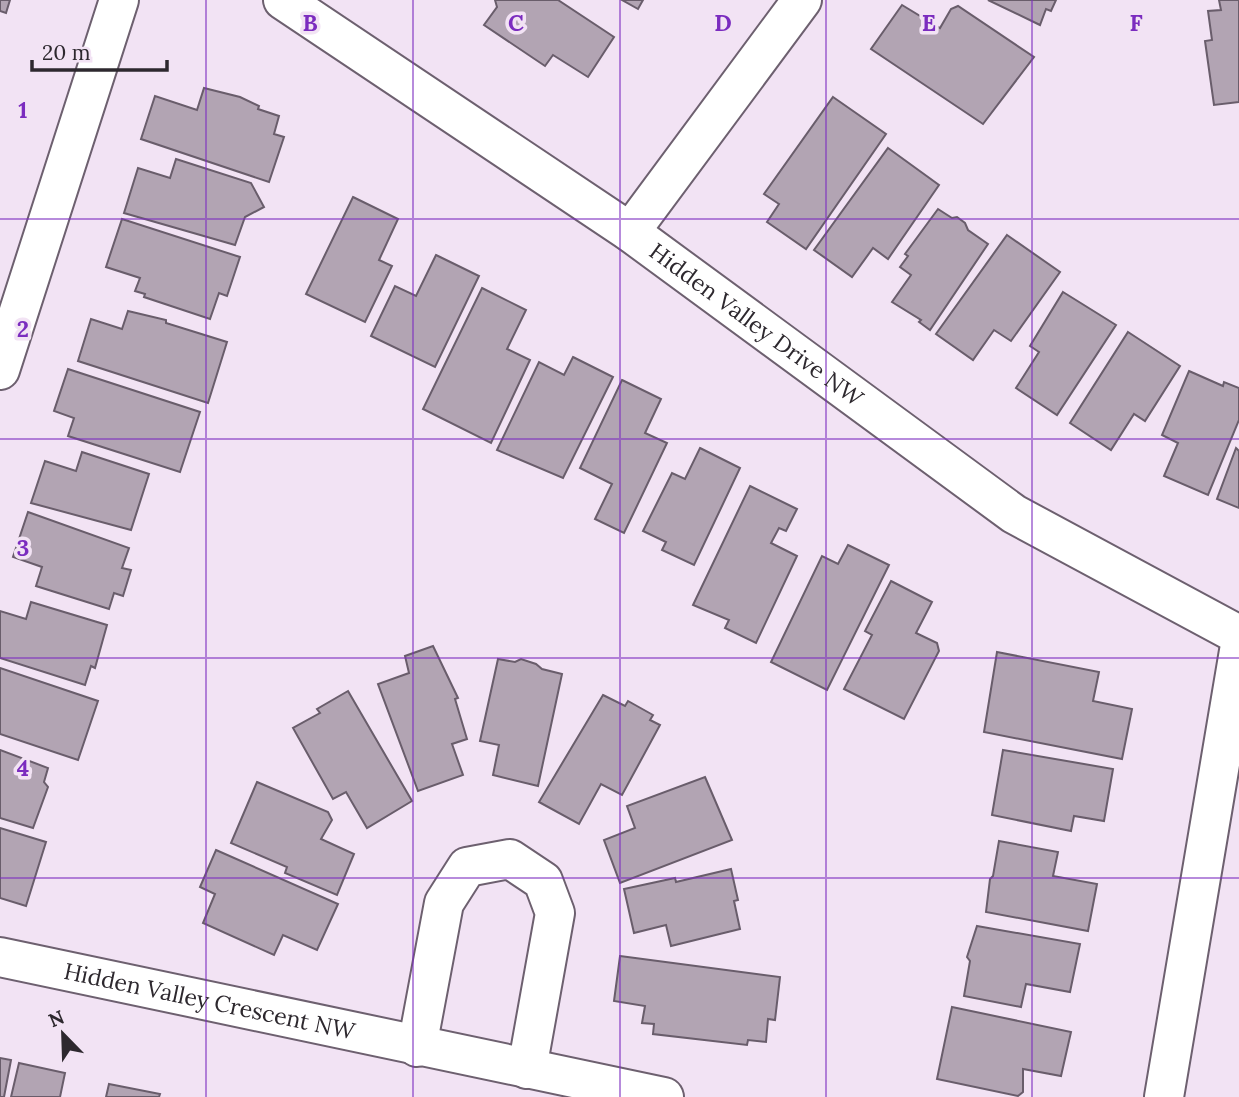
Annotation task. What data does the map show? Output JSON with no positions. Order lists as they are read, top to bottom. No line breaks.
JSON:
{"streets":{"street":["Hidden Valley Drive NW","Hidden Valley Crescent NW"]},"scale_bar":"20 m","north":"top left","grid":{"columns":["B","C","D","E","F"],"rows":["1","2","3","4"]}}
